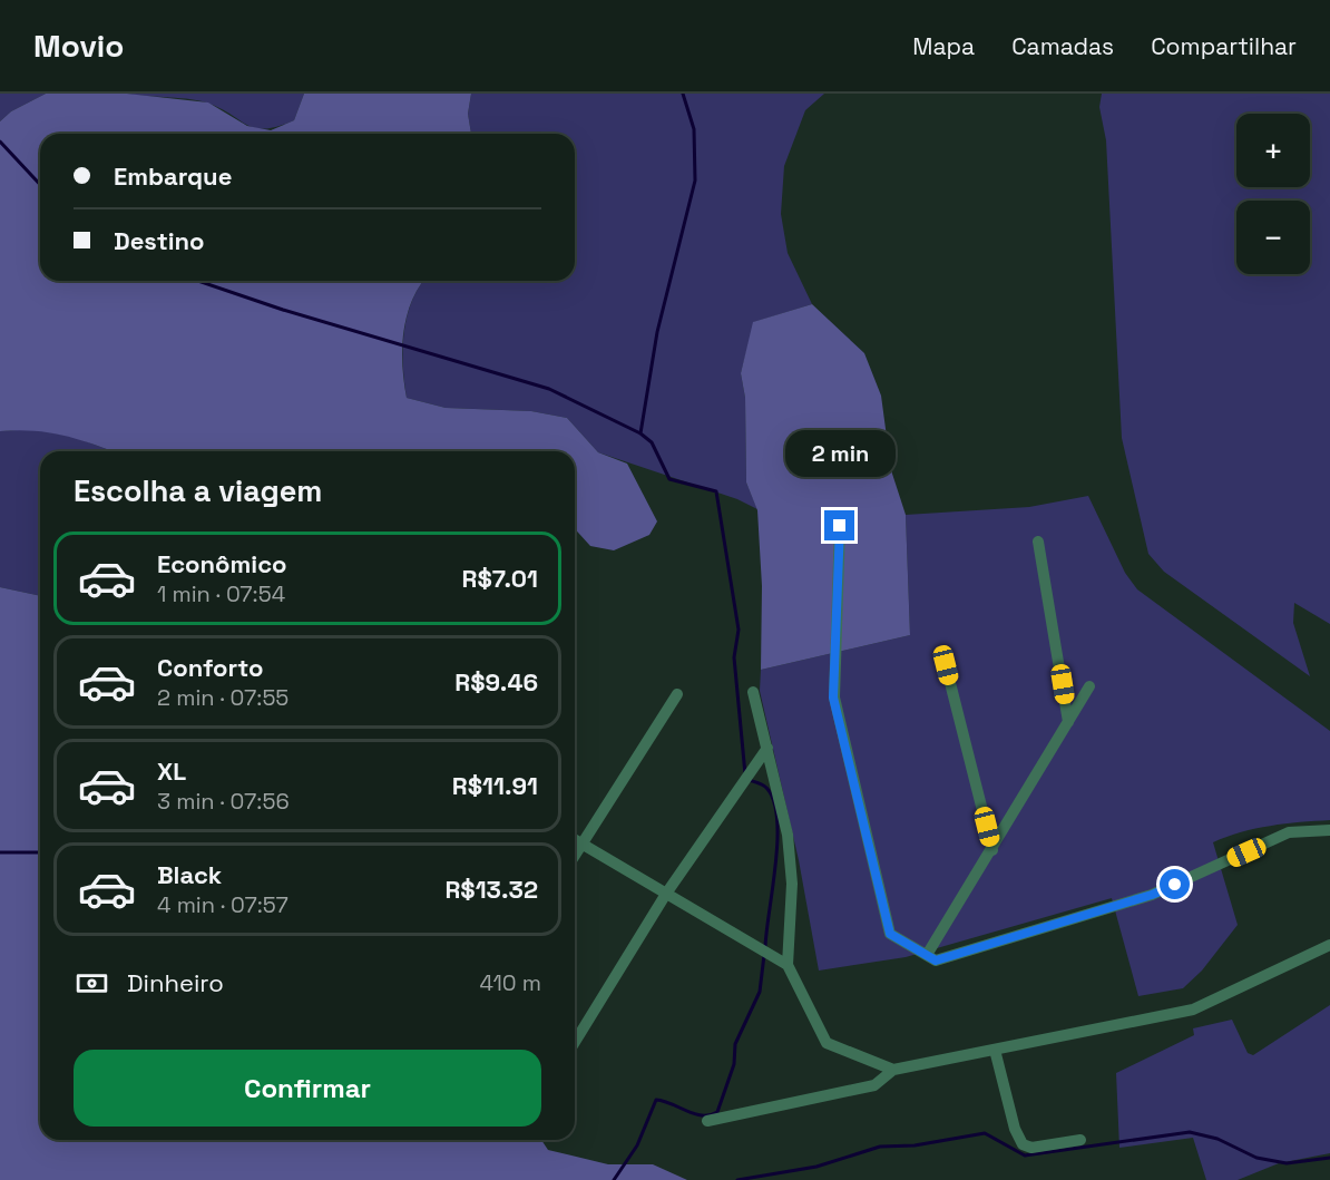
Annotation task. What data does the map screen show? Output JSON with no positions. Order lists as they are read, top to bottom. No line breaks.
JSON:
{"page":{"header":"Movio","nav":["Mapa","Camadas","Compartilhar"],"map_buttons":["+","−"],"banner":["Embarque","Destino"],"bubble":"2 min","heading":"Escolha a viagem","list":[{"name":"Econômico","note":"1 min · 07:54","value":"R$7.01"},{"name":"Conforto","note":"2 min · 07:55","value":"R$9.46"},{"name":"XL","note":"3 min · 07:56","value":"R$11.91"},{"name":"Black","note":"4 min · 07:57","value":"R$13.32"}],"pay":["Dinheiro","410 m"],"buttons":"Confirmar"}}
